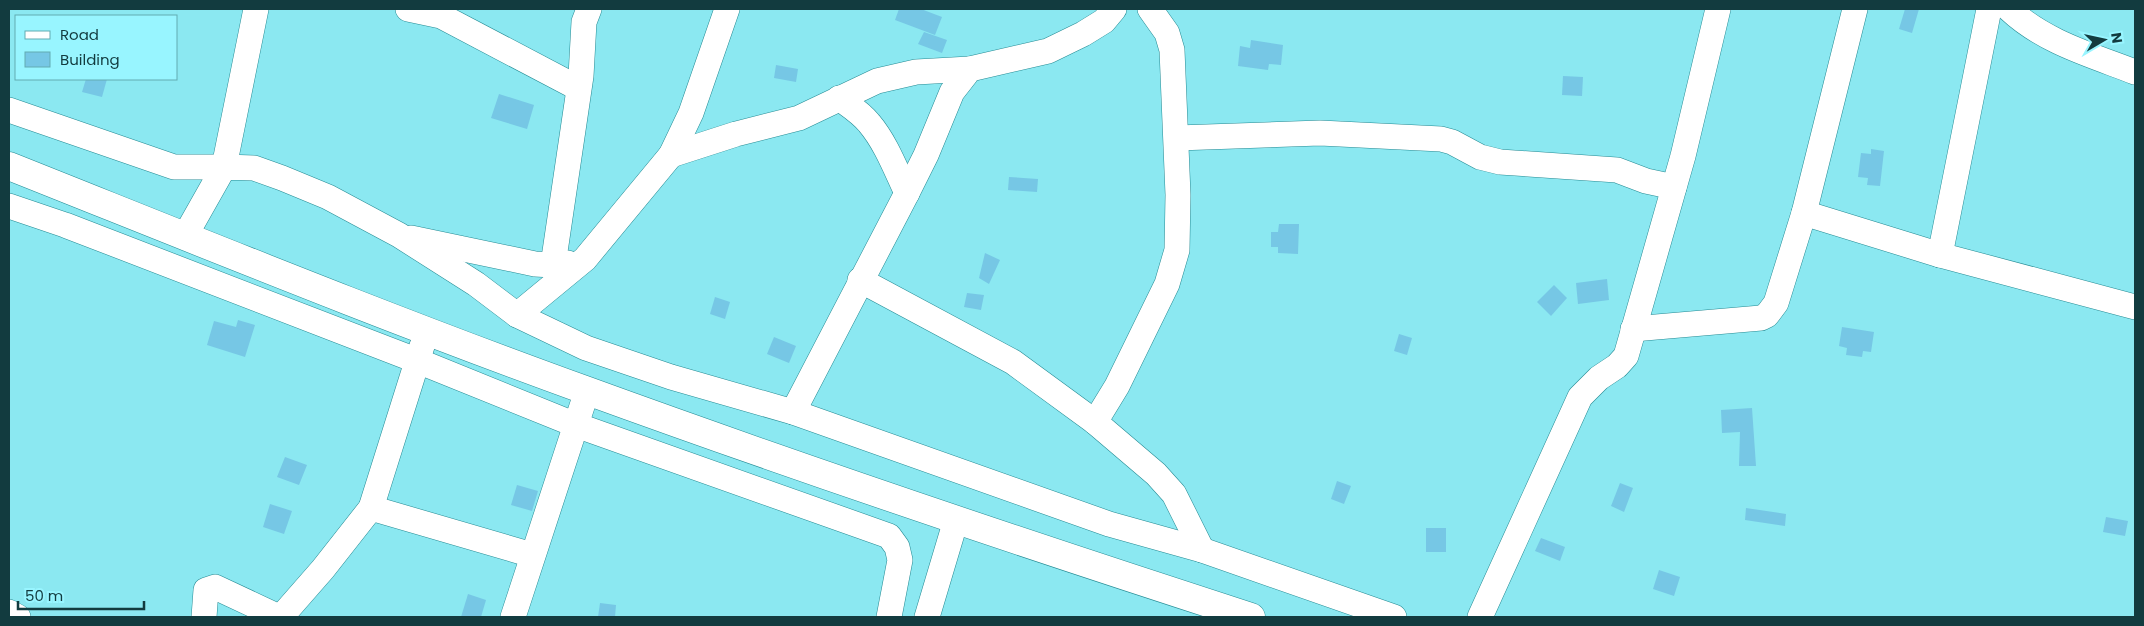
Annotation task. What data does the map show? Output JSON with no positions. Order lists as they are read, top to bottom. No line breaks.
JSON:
{"legend":["Road","Building"],"scale_bar":"50 m","north":"right"}
